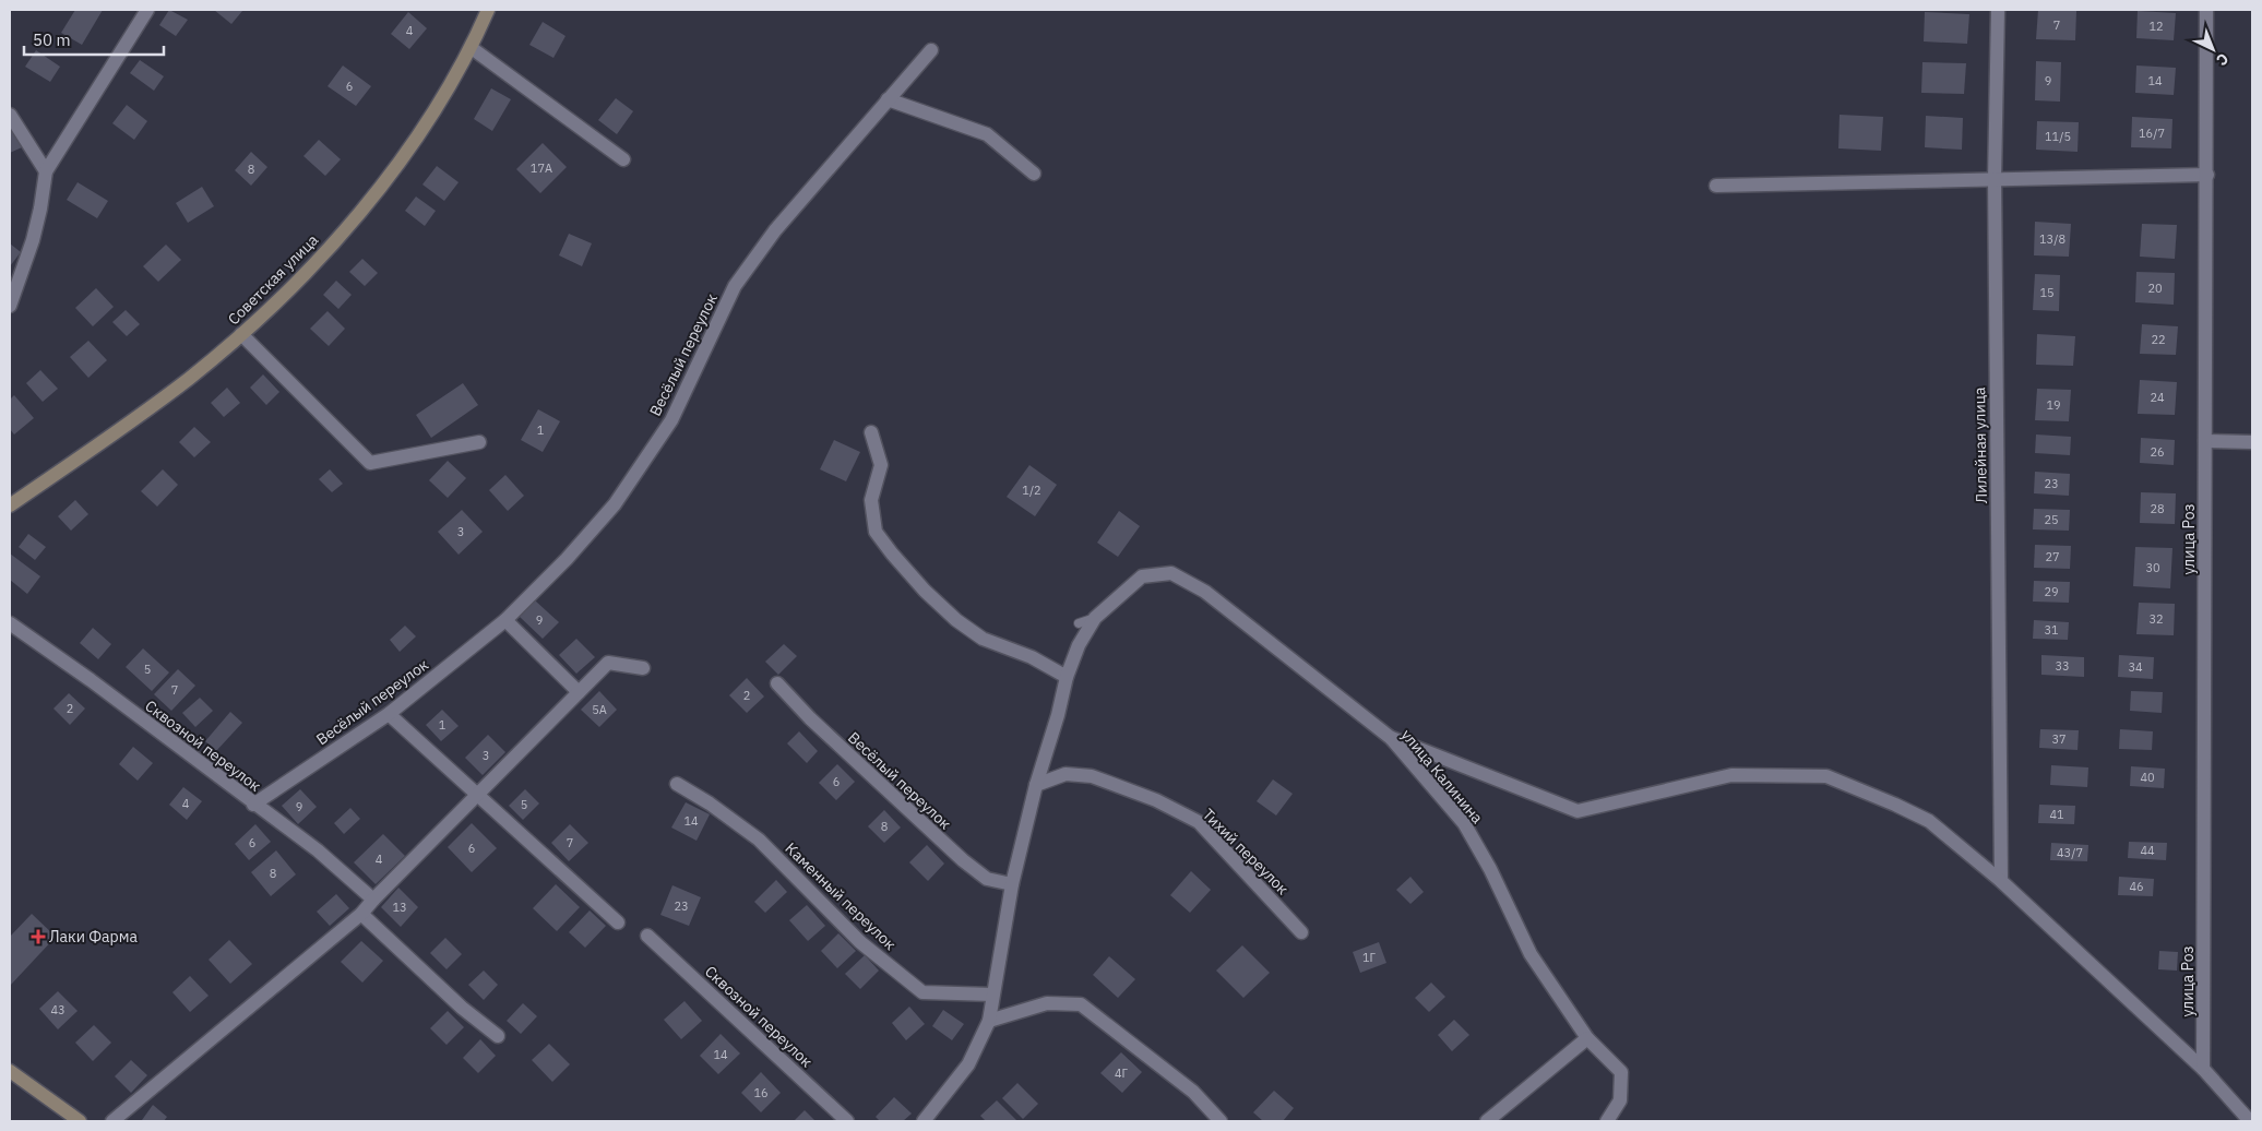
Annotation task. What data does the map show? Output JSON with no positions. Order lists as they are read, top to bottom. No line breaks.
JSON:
{"streets":{"main road":["Советская улица"],"street":["Весёлый переулок","Лилейная улица","улица Роз","Сквозной переулок","улица Калинина","Тихий переулок","Каменный переулок"]},"crossings":[["Весёлый переулок","Сквозной переулок"]],"places":{"health":["Лаки Фарма"]},"house_numbers":["7","12","4","9","14","6","16/7","11/5","17А","8","13/8","20","15","22","24","19","1","26","23","1/2","28","25","3","27","30","29","32","9","31","33","34","5","7","2","2","5А","1","37","3","40","6","4","5","9","41","14","8","6","7","6","44","43/7","4","8","46","23","13","1Г","43","14","4Г","16"],"scale_bar":"50 m","north":"bottom right"}
